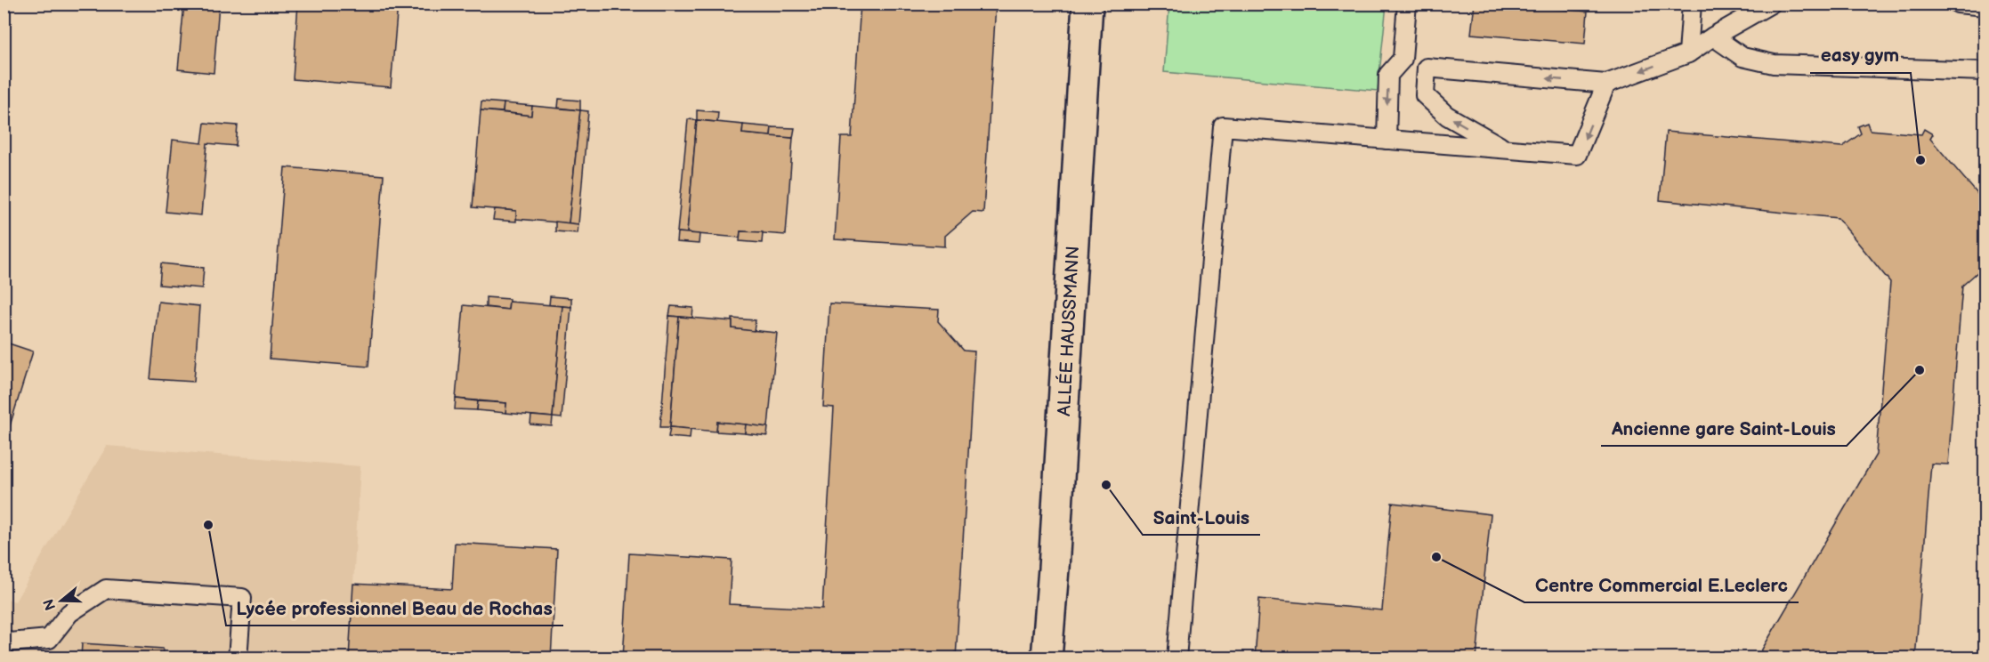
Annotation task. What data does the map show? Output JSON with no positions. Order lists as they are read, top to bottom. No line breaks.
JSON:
{"streets":{"street":["ALLÉE HAUSSMANN"]},"places":["easy gym","Ancienne gare Saint-Louis","Saint-Louis","Lycée professionnel Beau de Rochas","Centre Commercial E.Leclerc"],"north":"left"}
